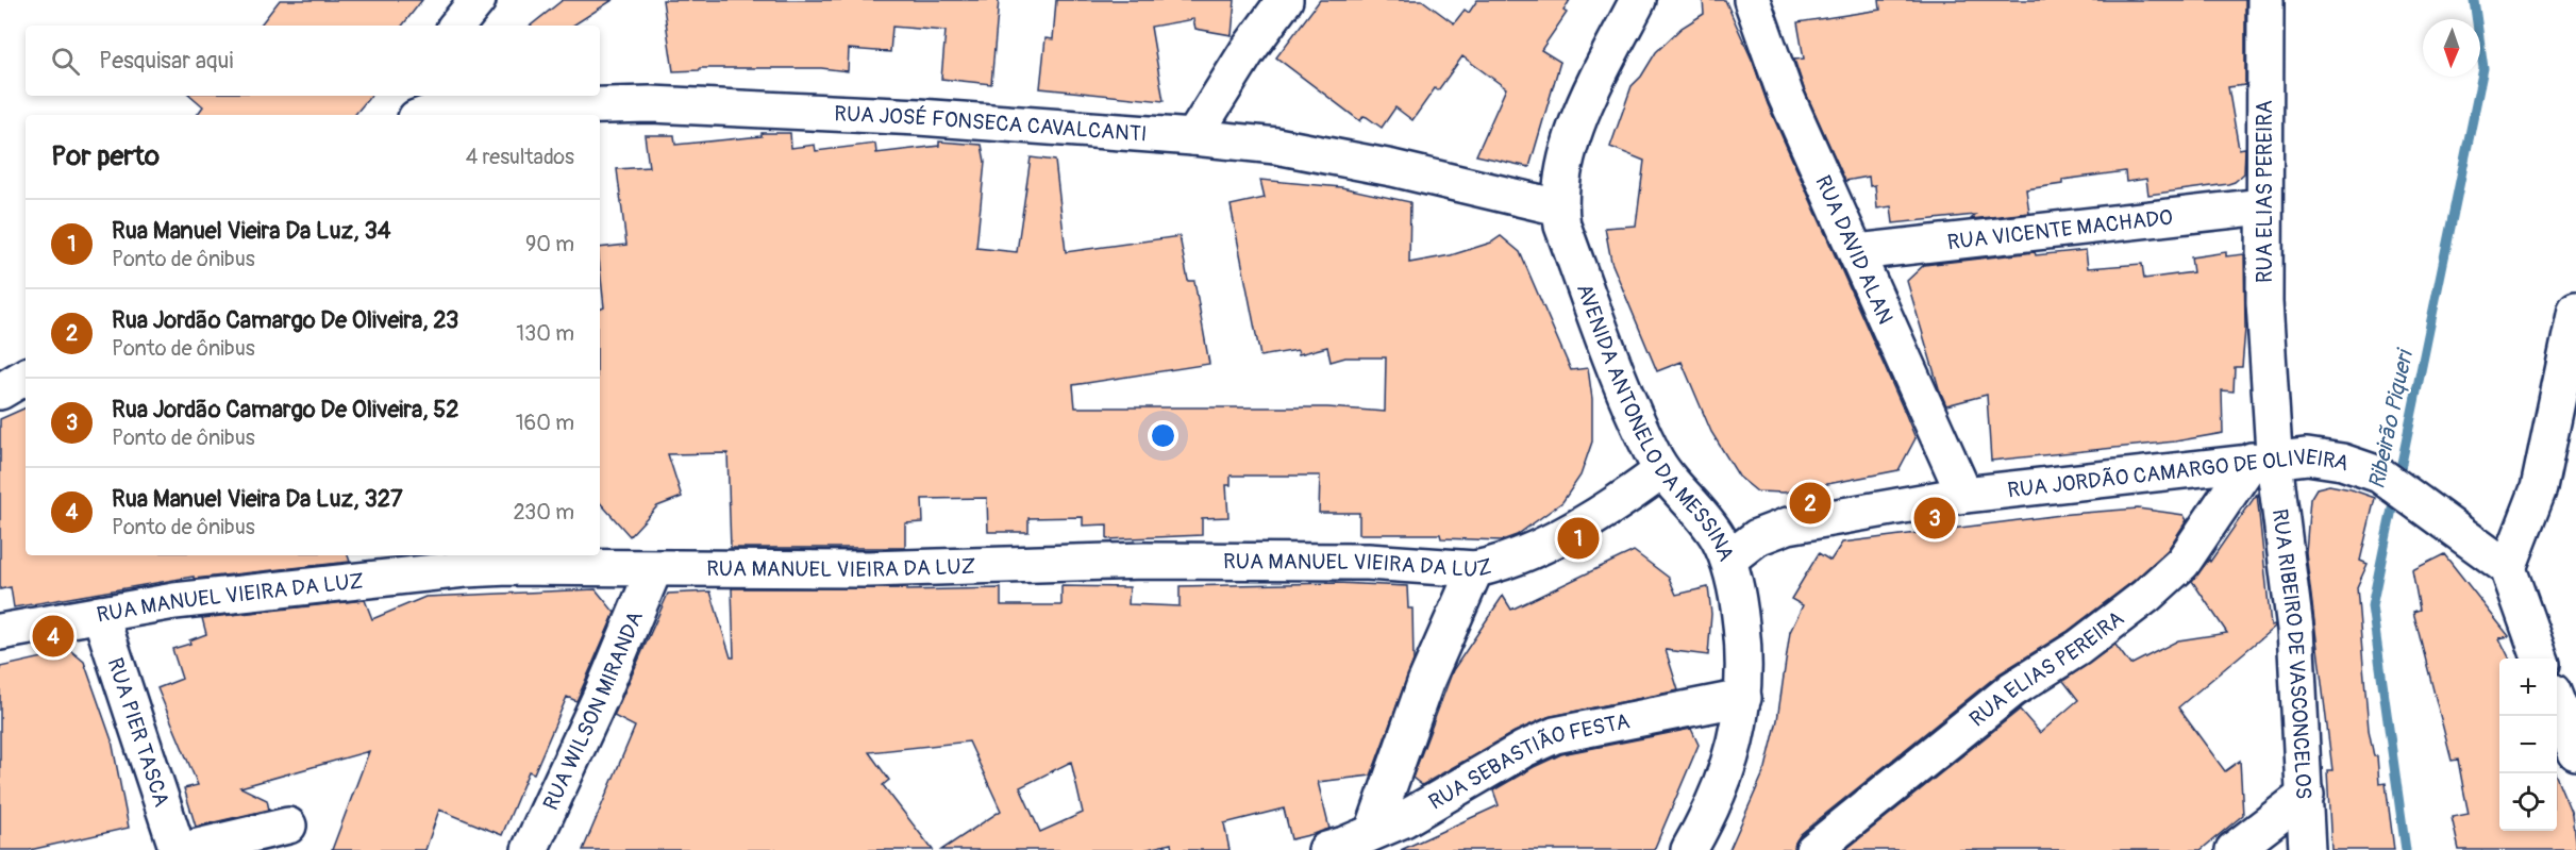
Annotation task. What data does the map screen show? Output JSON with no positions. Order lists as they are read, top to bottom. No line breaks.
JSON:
{"streets":{"street":["RUA JOSÉ FONSECA CAVALCANTI","RUA ELIAS PEREIRA","RUA VICENTE MACHADO","RUA DAVID ALAN","AVENIDA ANTONELO DA MESSINA","RUA JORDÃO CAMARGO DE OLIVEIRA","RUA MANUEL VIEIRA DA LUZ","RUA RIBEIRO DE VASCONCELOS","RUA WILSON MIRANDA","RUA PIER TASCA","RUA SEBASTIÃO FESTA"]},"crossings":[["RUA JOSÉ FONSECA CAVALCANTI","AVENIDA ANTONELO DA MESSINA"],["RUA ELIAS PEREIRA","RUA VICENTE MACHADO"],["RUA ELIAS PEREIRA","RUA JORDÃO CAMARGO DE OLIVEIRA"],["RUA ELIAS PEREIRA","RUA RIBEIRO DE VASCONCELOS"],["RUA VICENTE MACHADO","RUA DAVID ALAN"],["RUA DAVID ALAN","RUA JORDÃO CAMARGO DE OLIVEIRA"],["AVENIDA ANTONELO DA MESSINA","RUA JORDÃO CAMARGO DE OLIVEIRA"],["AVENIDA ANTONELO DA MESSINA","RUA MANUEL VIEIRA DA LUZ"],["AVENIDA ANTONELO DA MESSINA","RUA SEBASTIÃO FESTA"],["RUA JORDÃO CAMARGO DE OLIVEIRA","RUA RIBEIRO DE VASCONCELOS"],["RUA MANUEL VIEIRA DA LUZ","RUA WILSON MIRANDA"],["RUA MANUEL VIEIRA DA LUZ","RUA PIER TASCA"]],"water":["Ribeirão Piqueri"],"north":"bottom","page":{"search":"Pesquisar aqui","heading":["Por perto","4 resultados"],"list":[{"mark":"1","name":"Rua Manuel Vieira Da Luz, 34","note":"Ponto de ônibus","value":"90 m"},{"mark":"2","name":"Rua Jordão Camargo De Oliveira, 23","note":"Ponto de ônibus","value":"130 m"},{"mark":"3","name":"Rua Jordão Camargo De Oliveira, 52","note":"Ponto de ônibus","value":"160 m"},{"mark":"4","name":"Rua Manuel Vieira Da Luz, 327","note":"Ponto de ônibus","value":"230 m"}],"pins":["2","3","1","4"],"map_buttons":["+","−"]}}
